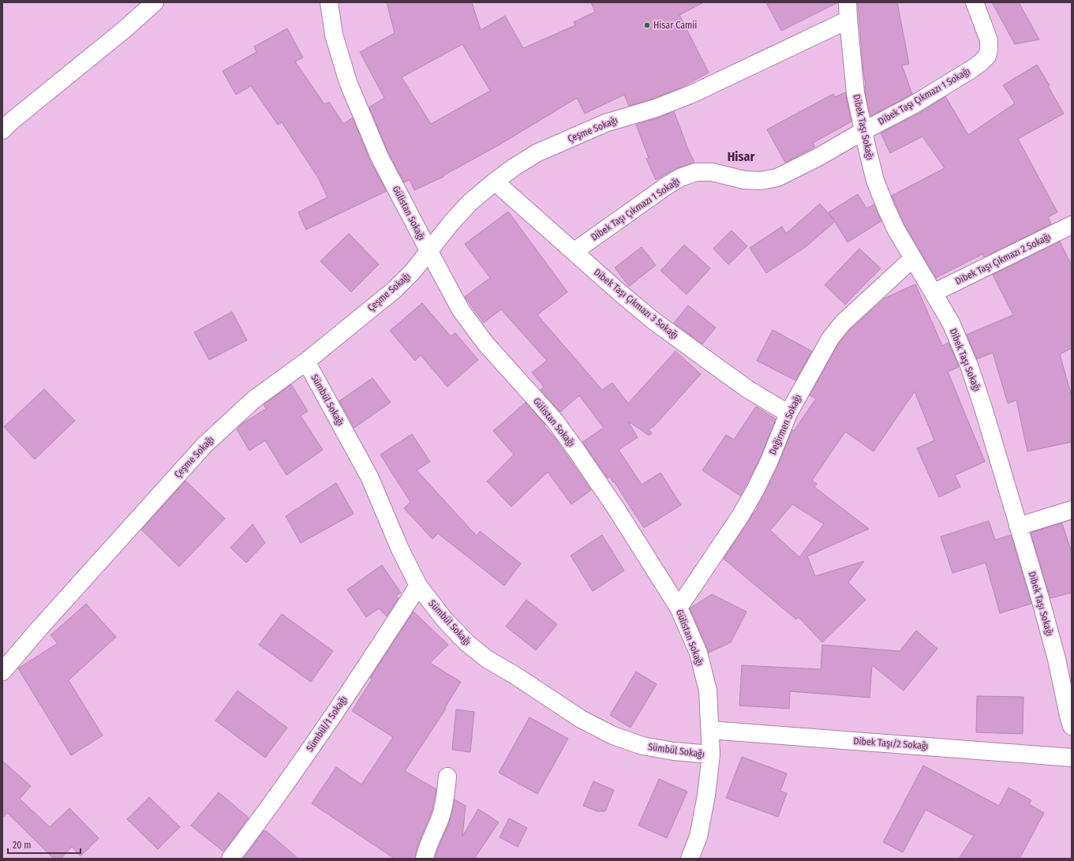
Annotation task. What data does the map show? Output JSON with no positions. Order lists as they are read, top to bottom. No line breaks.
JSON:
{"streets":{"street":["Dibek Taşı Çıkmazı 1 Sokağı","Dibek Taşı Sokağı","Çeşme Sokağı","Gülistan Sokağı","Dibek Taşı Çıkmazı 2 Sokağı","Dibek Taşı Çıkmazı 3 Sokağı","Sümbül Sokağı","Değirmen Sokağı","Sümbül/1 Sokağı","Dibek Taşı/2 Sokağı"]},"crossings":[["Dibek Taşı Çıkmazı 1 Sokağı","Dibek Taşı Sokağı"],["Dibek Taşı Çıkmazı 1 Sokağı","Dibek Taşı Çıkmazı 3 Sokağı"],["Dibek Taşı Sokağı","Çeşme Sokağı"],["Dibek Taşı Sokağı","Dibek Taşı Çıkmazı 2 Sokağı"],["Dibek Taşı Sokağı","Değirmen Sokağı"],["Çeşme Sokağı","Gülistan Sokağı"],["Çeşme Sokağı","Dibek Taşı Çıkmazı 3 Sokağı"],["Çeşme Sokağı","Sümbül Sokağı"],["Gülistan Sokağı","Sümbül Sokağı"],["Gülistan Sokağı","Değirmen Sokağı"],["Gülistan Sokağı","Dibek Taşı/2 Sokağı"],["Dibek Taşı Çıkmazı 3 Sokağı","Değirmen Sokağı"],["Sümbül Sokağı","Sümbül/1 Sokağı"]],"districts":["Hisar"],"places":["Hisar Camii"],"scale_bar":"20 m"}
